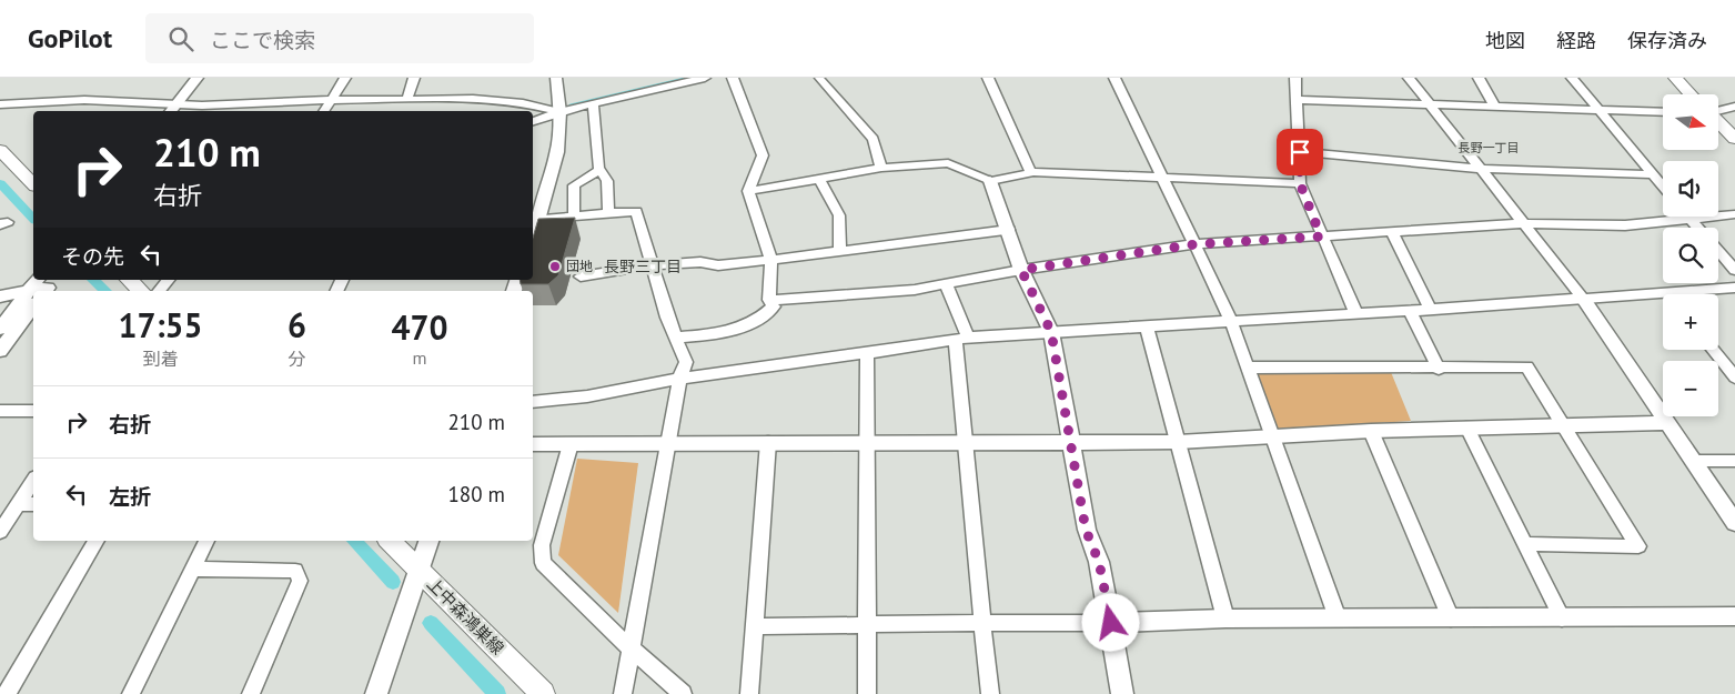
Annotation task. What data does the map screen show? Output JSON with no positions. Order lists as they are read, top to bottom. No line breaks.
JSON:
{"streets":{"main road":["上中森鴻巣線"]},"districts":["長野一丁目","長野三丁目"],"places":["団地"],"north":"right","page":{"header":"GoPilot","search":"ここで検索","nav":["地図","経路","保存済み"],"map_buttons":["+","−"],"turn":["210 m","右折"],"then":"その先","eta":["17:55","到着","6","分","470","m"],"list":[{"name":"右折","value":"210 m"},{"name":"左折","value":"180 m"}]}}
